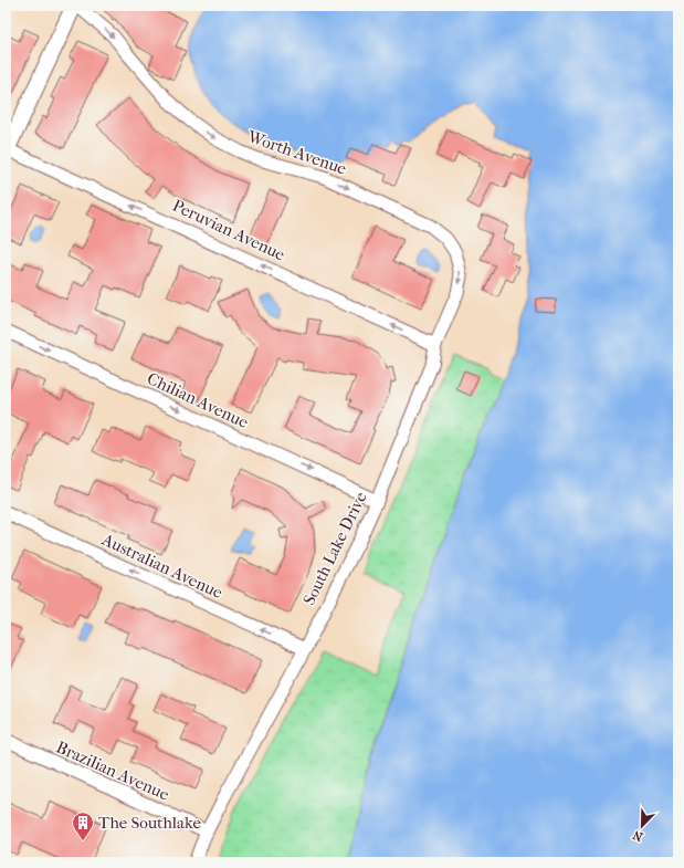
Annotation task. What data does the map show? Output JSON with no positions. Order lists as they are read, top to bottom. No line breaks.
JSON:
{"streets":{"street":["Worth Avenue","Peruvian Avenue","Chilian Avenue","South Lake Drive","Australian Avenue","Brazilian Avenue"]},"crossings":[["Worth Avenue","South Lake Drive"],["Peruvian Avenue","South Lake Drive"],["Chilian Avenue","South Lake Drive"],["South Lake Drive","Australian Avenue"],["South Lake Drive","Brazilian Avenue"]],"one_way":["Worth Avenue","Peruvian Avenue","Chilian Avenue","Australian Avenue"],"places":{"building":["The Southlake"]},"north":"bottom left"}
